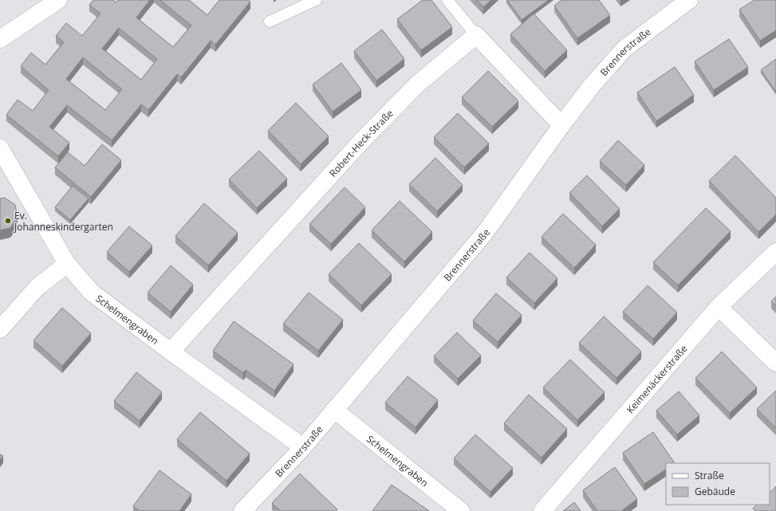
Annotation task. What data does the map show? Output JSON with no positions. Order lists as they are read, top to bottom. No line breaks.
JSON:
{"streets":{"street":["Brennerstraße","Robert-Heck-Straße","Schelmengraben","Keimenäckerstraße"]},"crossings":[["Brennerstraße","Schelmengraben"],["Robert-Heck-Straße","Schelmengraben"]],"places":["Ev. Johanneskindergarten"],"legend":["Straße","Gebäude"]}
